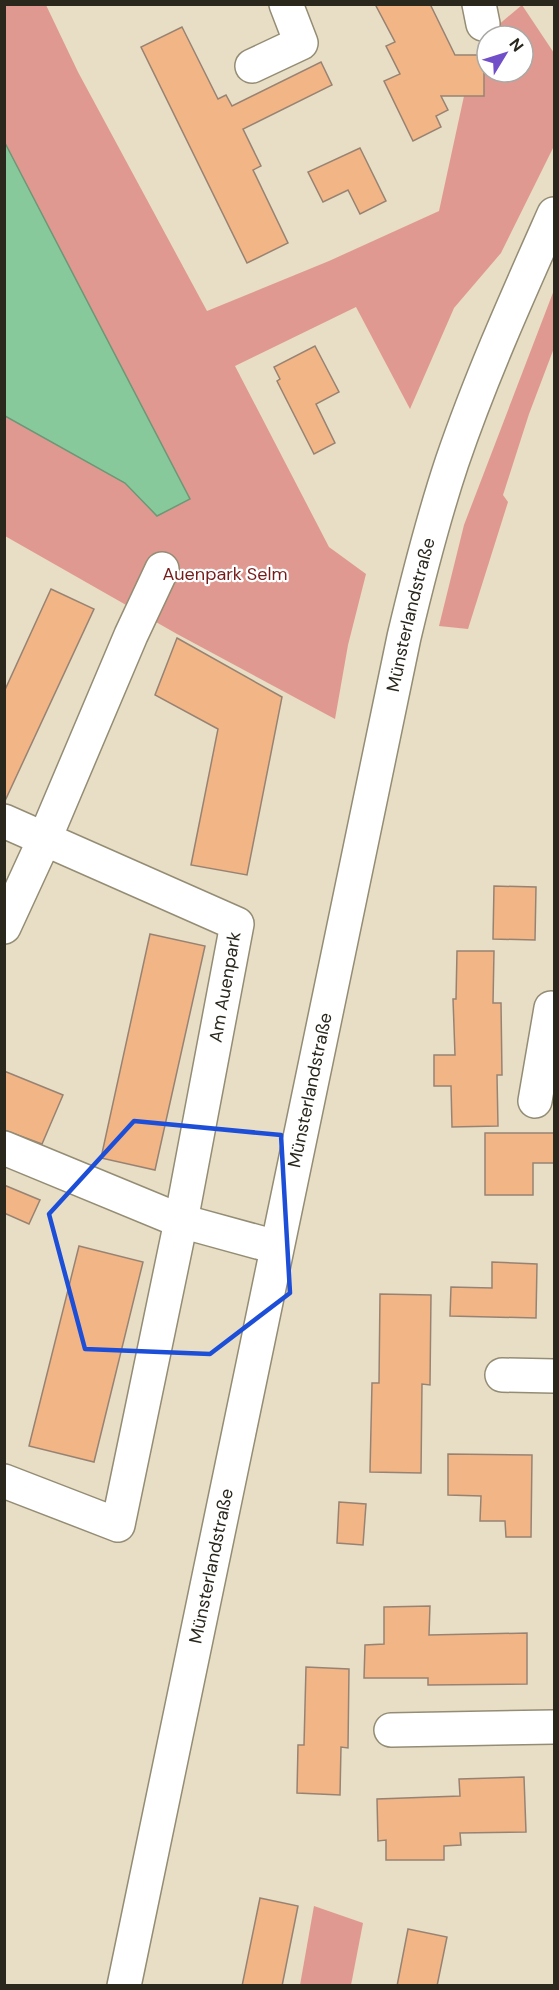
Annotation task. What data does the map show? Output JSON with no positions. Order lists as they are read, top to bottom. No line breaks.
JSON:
{"streets":{"street":["Münsterlandstraße","Am Auenpark"]},"parks":["Auenpark Selm"],"north":"top right"}
